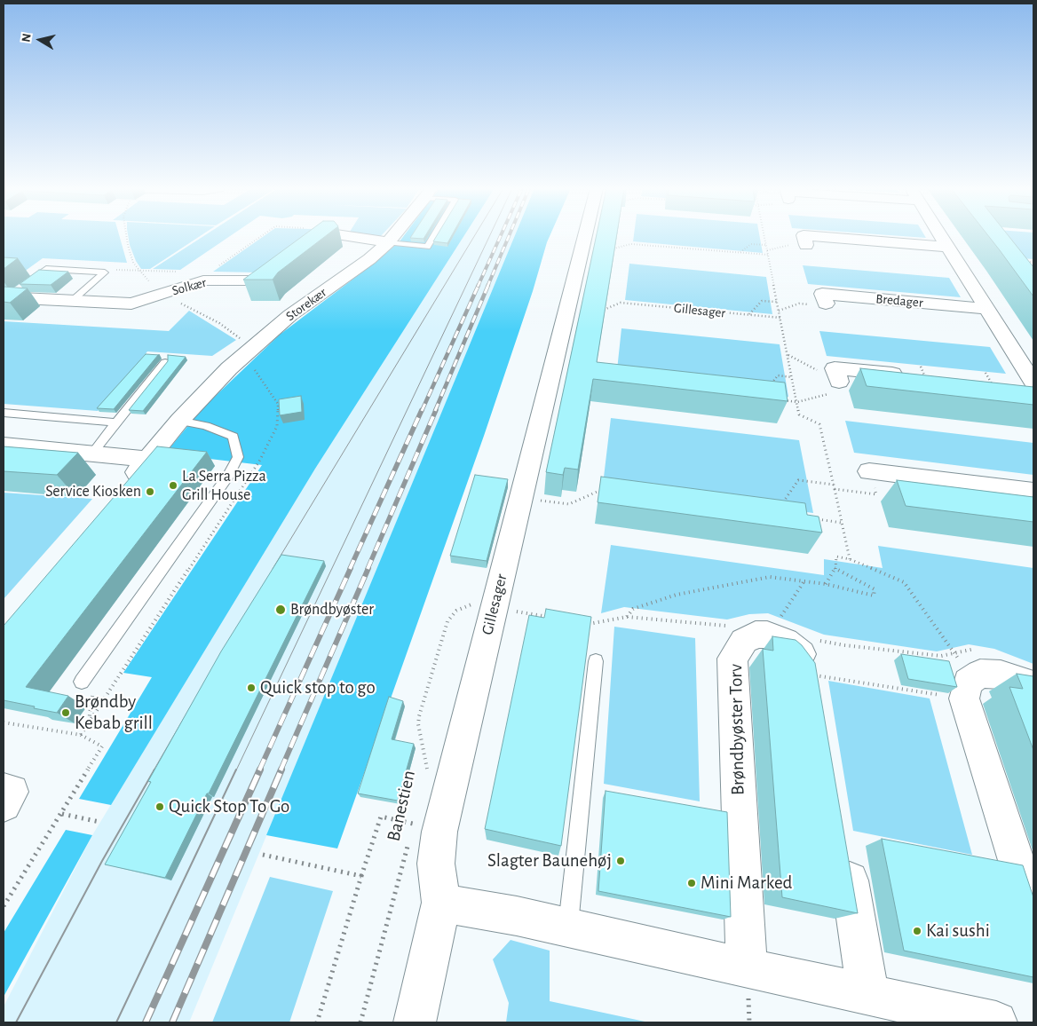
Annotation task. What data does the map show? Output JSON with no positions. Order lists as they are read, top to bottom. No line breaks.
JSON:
{"streets":{"street":["Solkær","Bredager","Storekær","Gillesager","Brøndbyøster Torv"],"path":["Banestien"]},"crossings":[["Gillesager","Banestien"]],"places":["La Serra Pizza Grill House","Service Kiosken","Brøndbyøster","Quick stop to go","Brøndby Kebab grill","Quick Stop To Go","Slagter Baunehøj","Mini Marked","Kai sushi"],"north":"left"}
